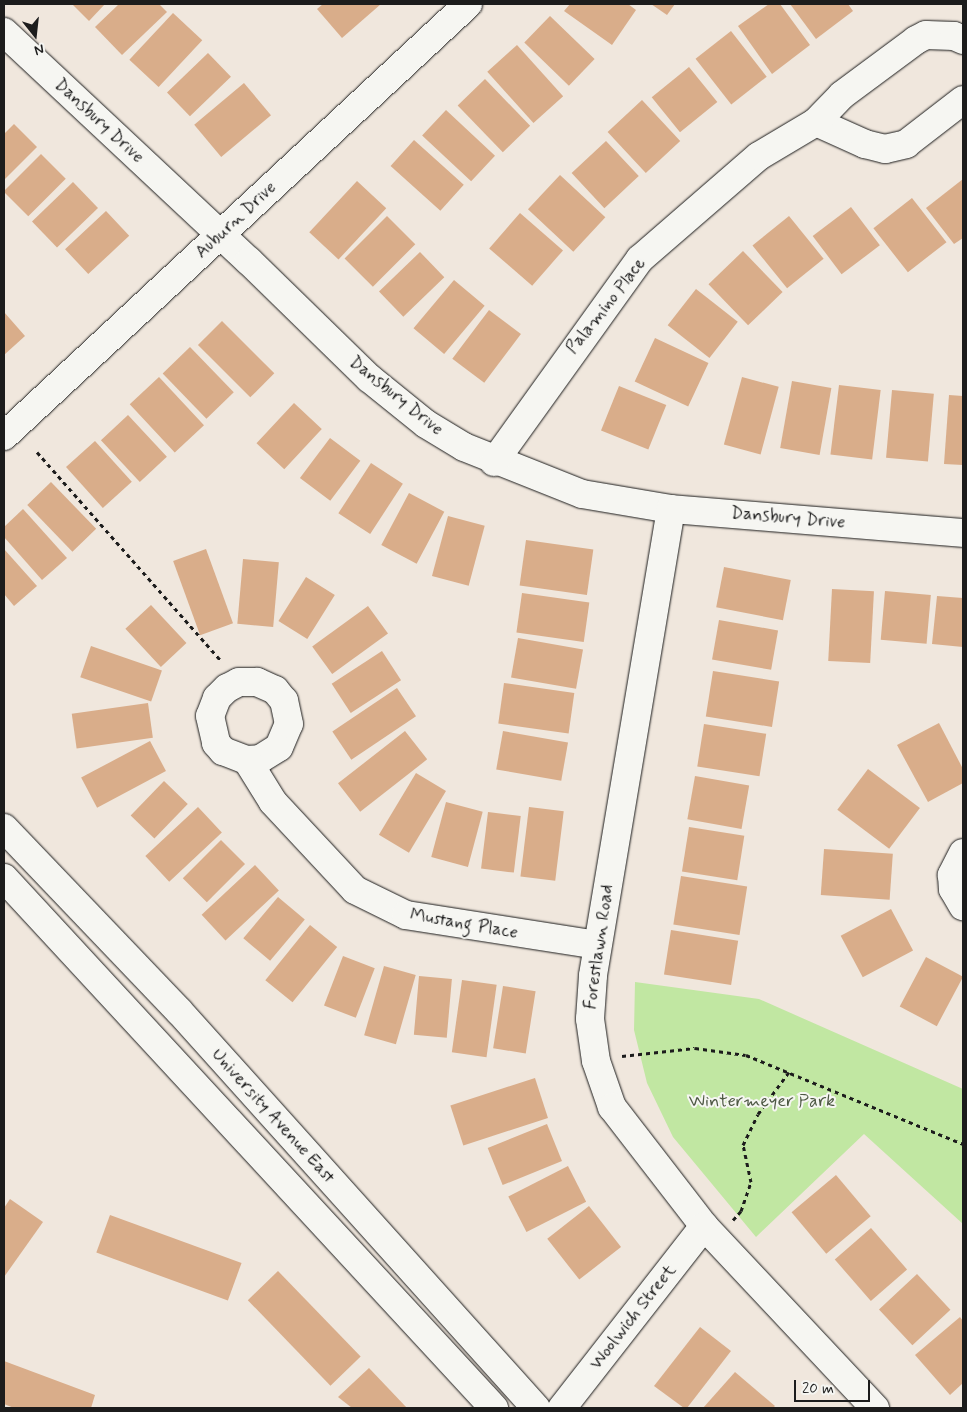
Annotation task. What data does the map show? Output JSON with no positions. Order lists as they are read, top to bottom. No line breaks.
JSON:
{"streets":{"street":["Dansbury Drive","Auburn Drive","Palamino Place","Mustang Place","Forestlawn Road","University Avenue East","Woolwich Street"]},"crossings":[["Dansbury Drive","Auburn Drive"],["Dansbury Drive","Palamino Place"],["Dansbury Drive","Forestlawn Road"],["Mustang Place","Forestlawn Road"],["Forestlawn Road","Woolwich Street"]],"parks":["Wintermeyer Park"],"scale_bar":"20 m","north":"bottom"}
